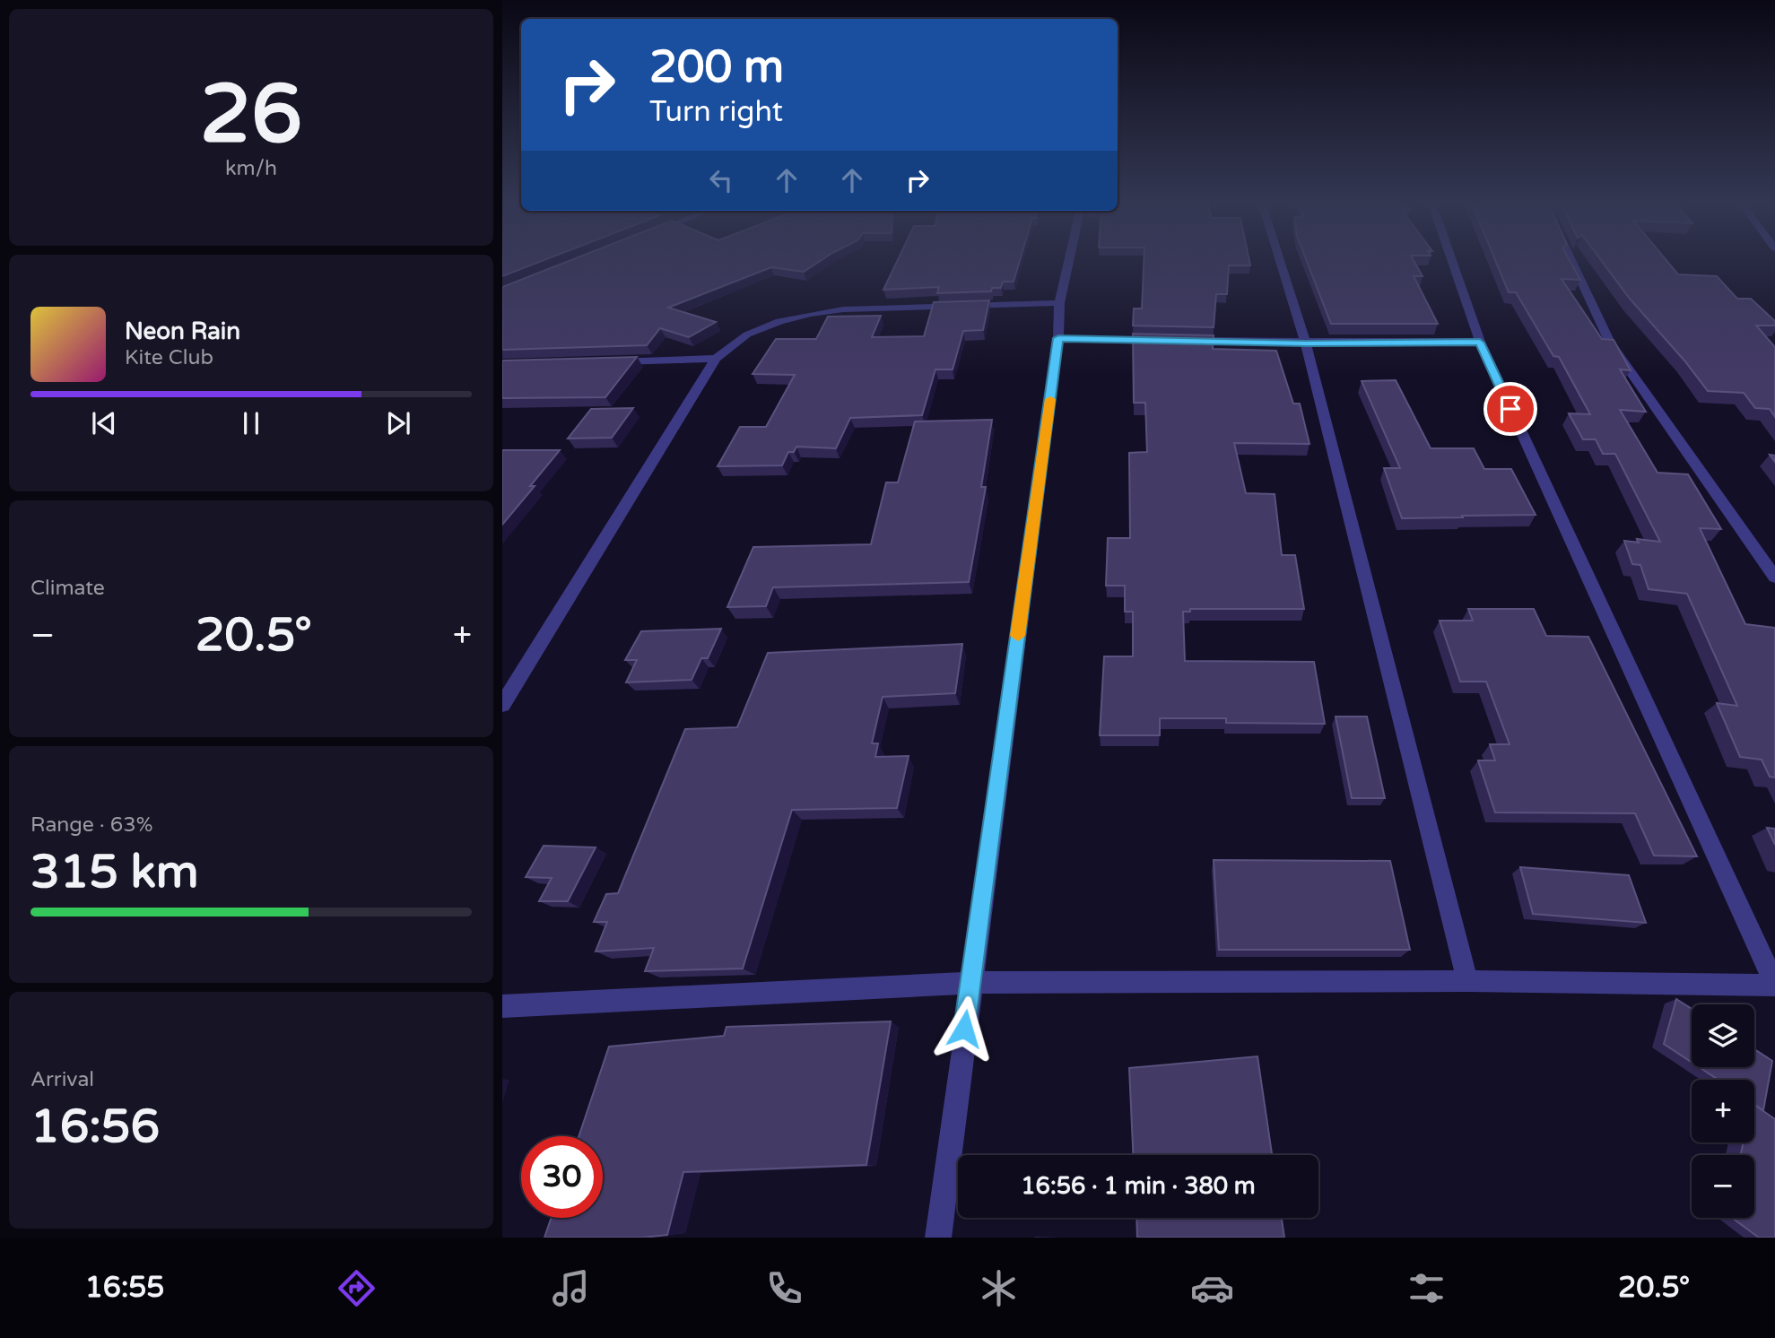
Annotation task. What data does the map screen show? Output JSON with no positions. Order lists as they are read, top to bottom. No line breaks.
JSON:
{"page":{"tile":[["26","km/h"],"Climate",["Range · 63%","315 km"],["Arrival","16:56"]],"turn":["200 m","Turn right"],"song":["Neon Rain","Kite Club"],"heat":["−","20.5°","+"],"map_buttons":["+","−"],"limit":"30","trip":"16:56 · 1 min · 380 m","tabs":["16:55","20.5°"]}}
